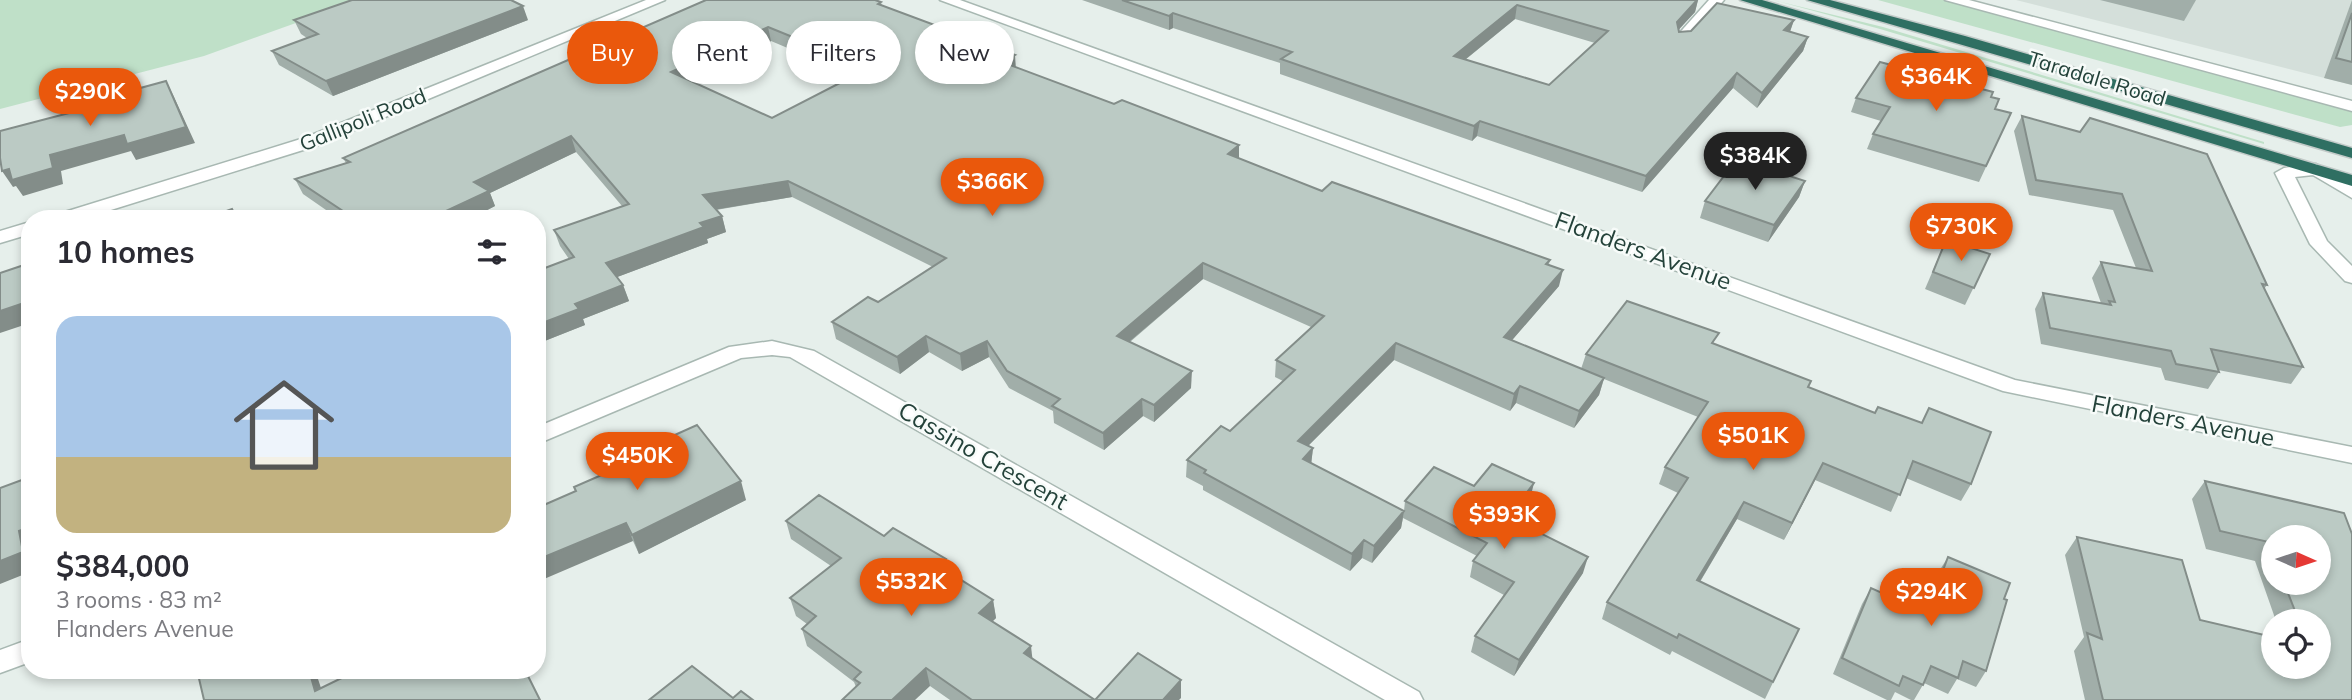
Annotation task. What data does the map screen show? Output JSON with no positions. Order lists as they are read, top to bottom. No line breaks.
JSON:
{"streets":{"highway":["Taradale Road"],"street":["Gallipoli Road","Flanders Avenue","Cassino Crescent"]},"north":"right","page":{"chip":["Buy","Rent","Filters","New"],"price":["$364K","$290K","$384K","$366K","$730K","$501K","$450K","$393K","$532K","$294K"],"heading":"10 homes","list":[{"name":"$384,000","note":"3 rooms · 83 m² · Flanders Avenue"}]}}
